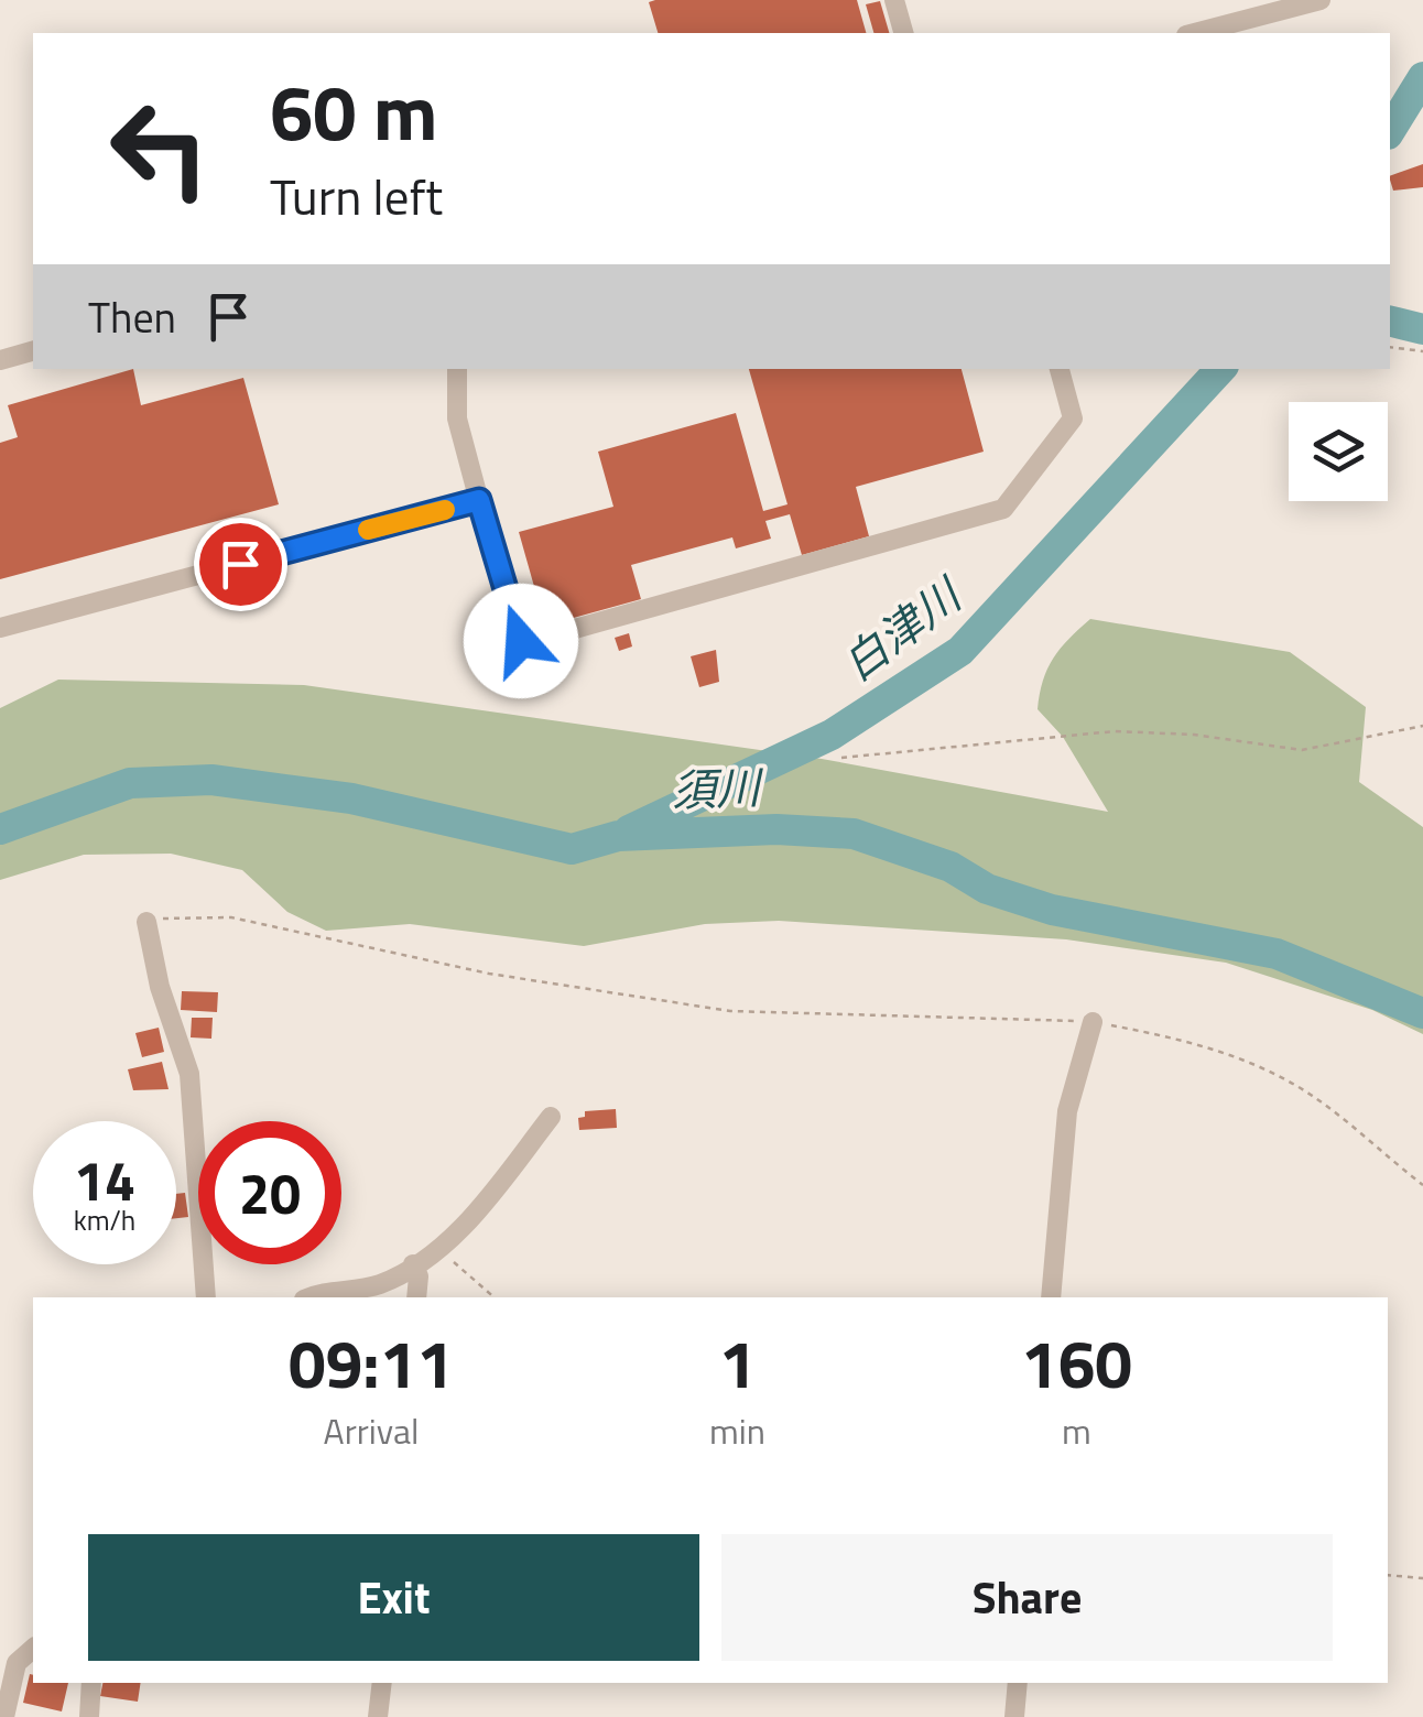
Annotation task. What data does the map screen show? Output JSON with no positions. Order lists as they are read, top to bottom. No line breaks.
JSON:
{"water":["白津川","須川"],"page":{"turn":["60 m","Turn left"],"then":"Then","speed":"14 km/h","limit":"20","eta":["09:11","Arrival","1","min","160","m"],"buttons":["Exit","Share"]}}
